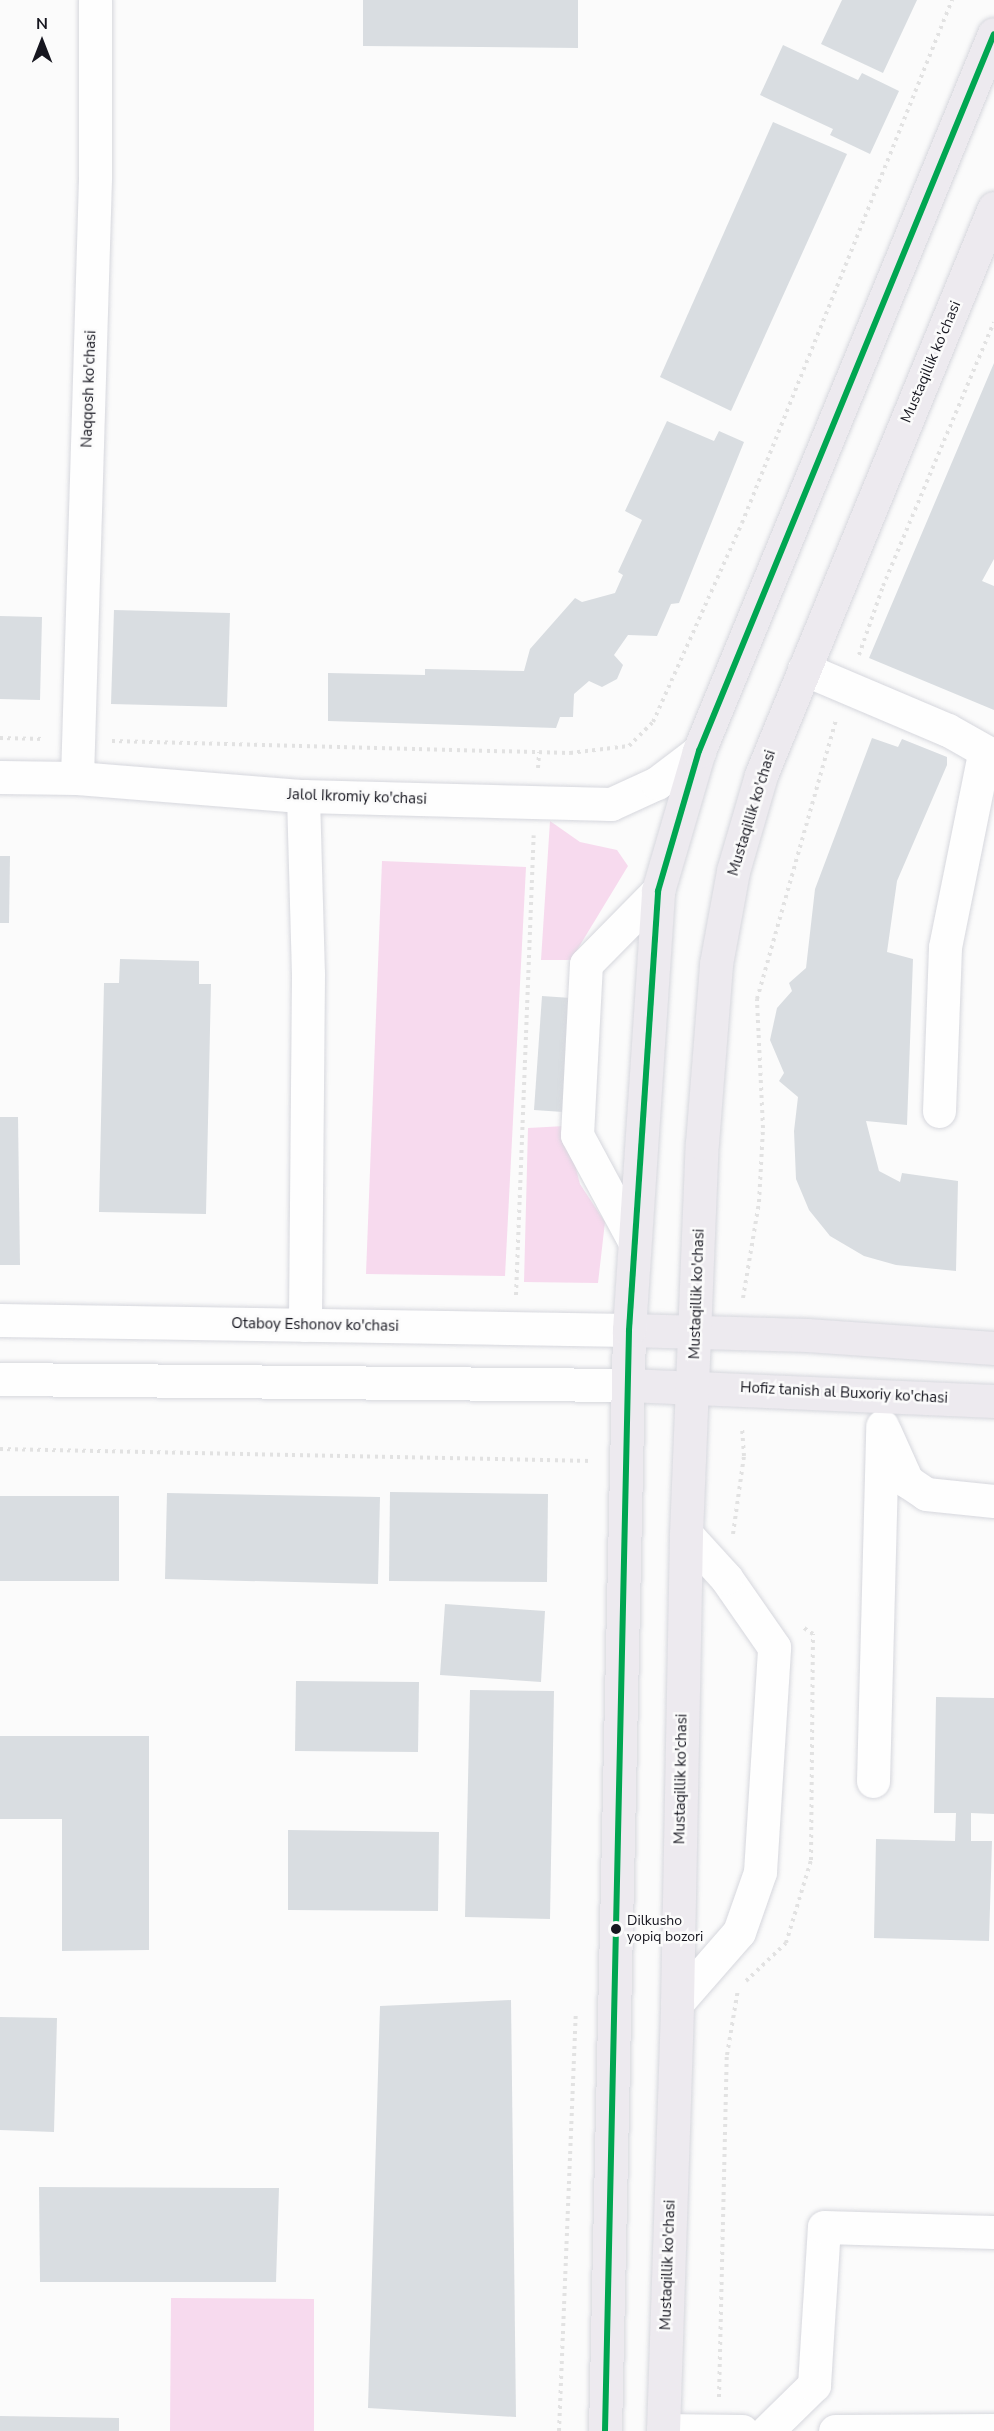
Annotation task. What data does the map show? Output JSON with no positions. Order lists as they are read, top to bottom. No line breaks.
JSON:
{"streets":{"main road":["Mustaqillik ko'chasi","Hofiz tanish al Buxoriy ko'chasi"],"street":["Naqqosh ko'chasi","Jalol Ikromiy ko'chasi","Otaboy Eshonov ko'chasi"]},"crossings":[["Mustaqillik ko'chasi","Hofiz tanish al Buxoriy ko'chasi"],["Naqqosh ko'chasi","Jalol Ikromiy ko'chasi"]],"places":["Dilkusho yopiq bozori"],"north":"top"}
